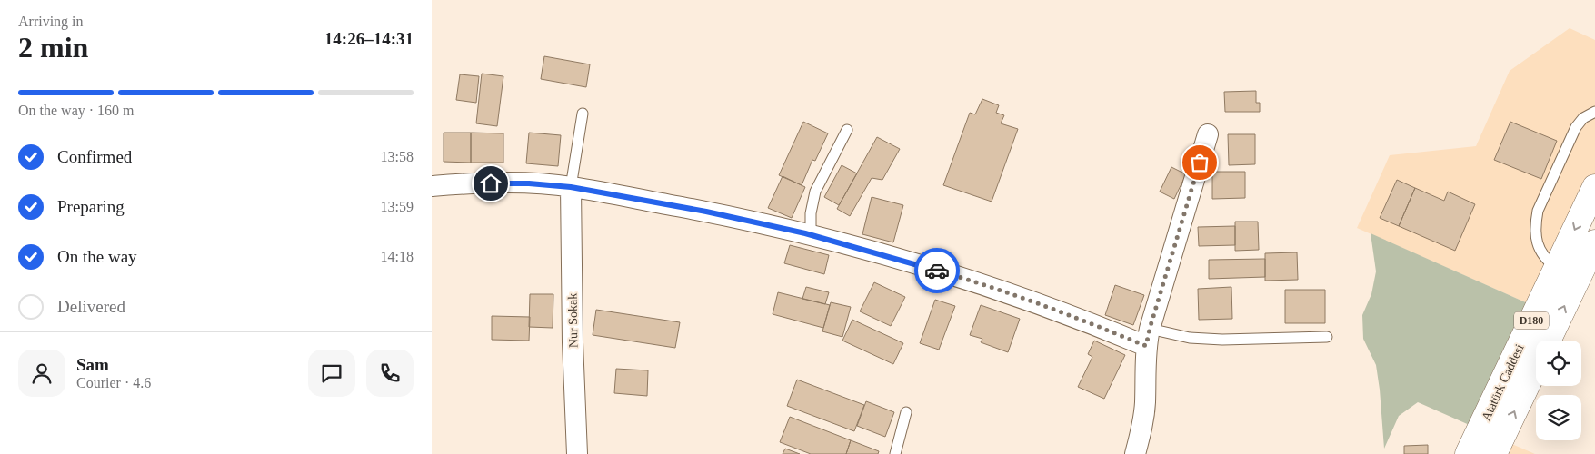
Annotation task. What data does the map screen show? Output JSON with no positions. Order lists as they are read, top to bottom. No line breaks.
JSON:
{"streets":{"highway":["D180","Atatürk Caddesi"],"street":["Nur Sokak"]},"page":{"heading":["2 min","Arriving in","14:26–14:31"],"panel":["Sam","Courier · 4.6"],"bar":"On the way · 160 m","list":[["Confirmed","13:58"],["Preparing","13:59"],["On the way","14:18"],"Delivered"]}}
